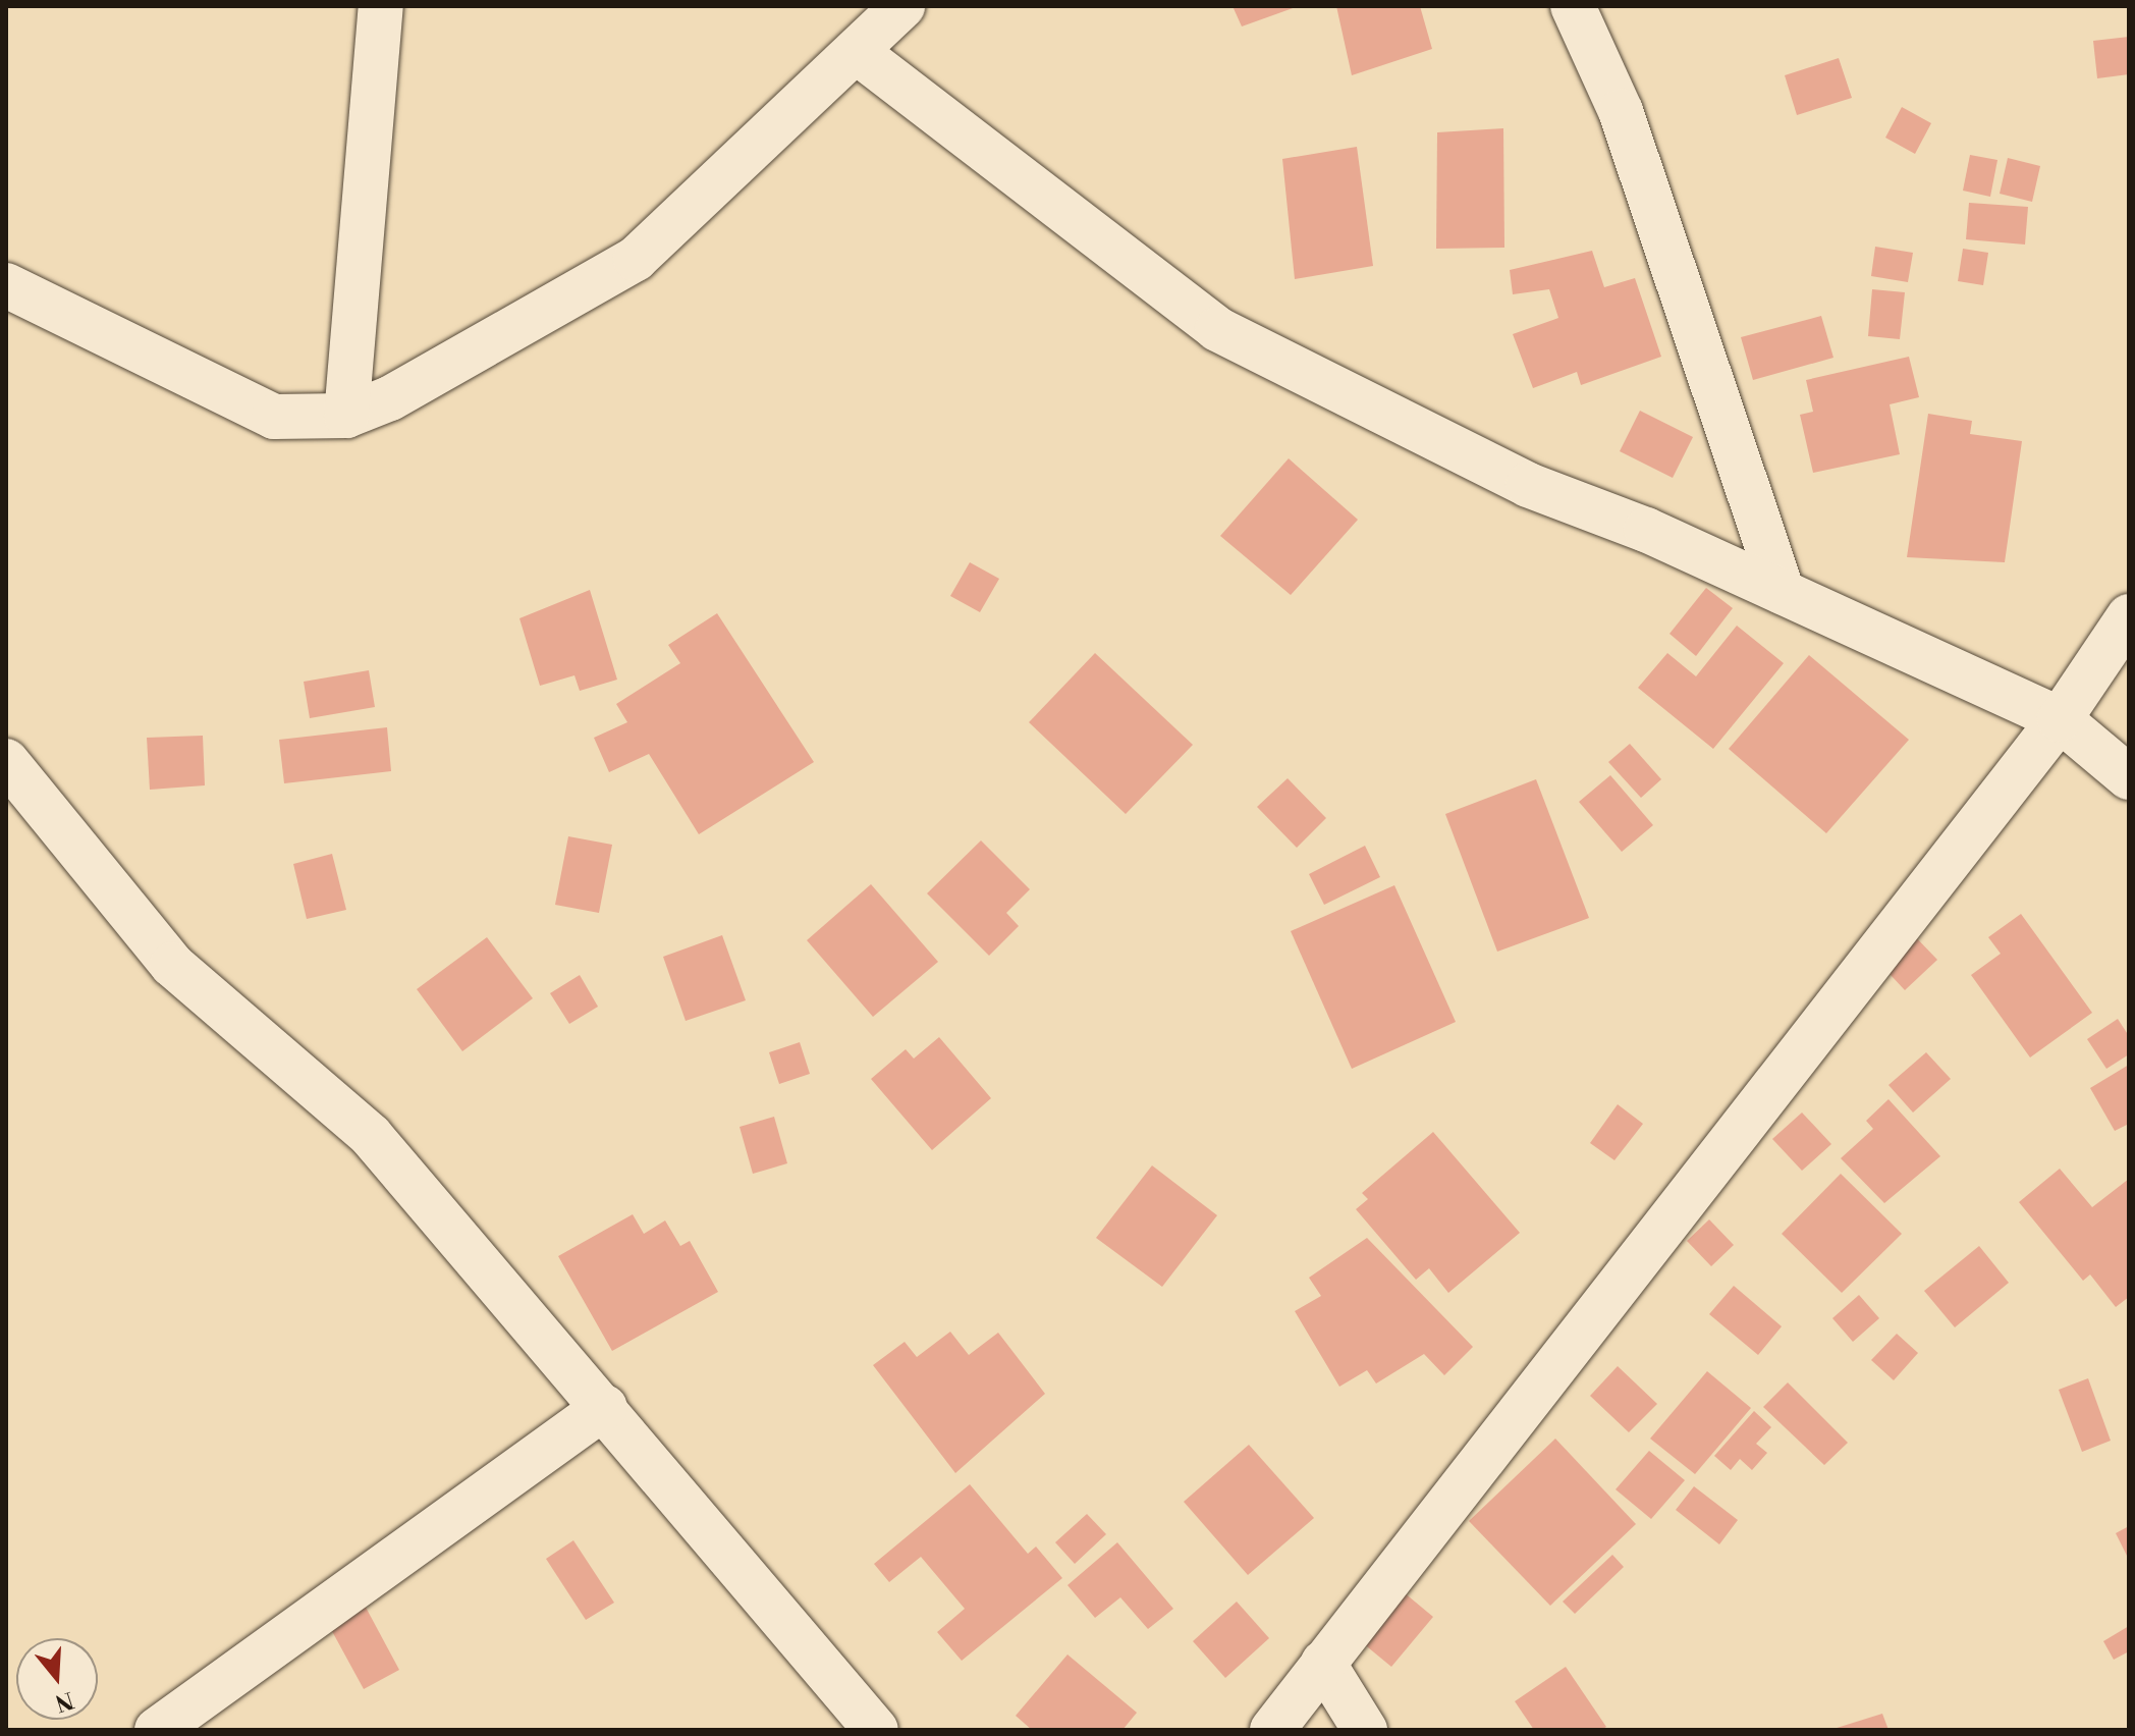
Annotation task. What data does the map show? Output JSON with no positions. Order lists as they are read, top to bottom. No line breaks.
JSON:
{"north":"bottom"}
